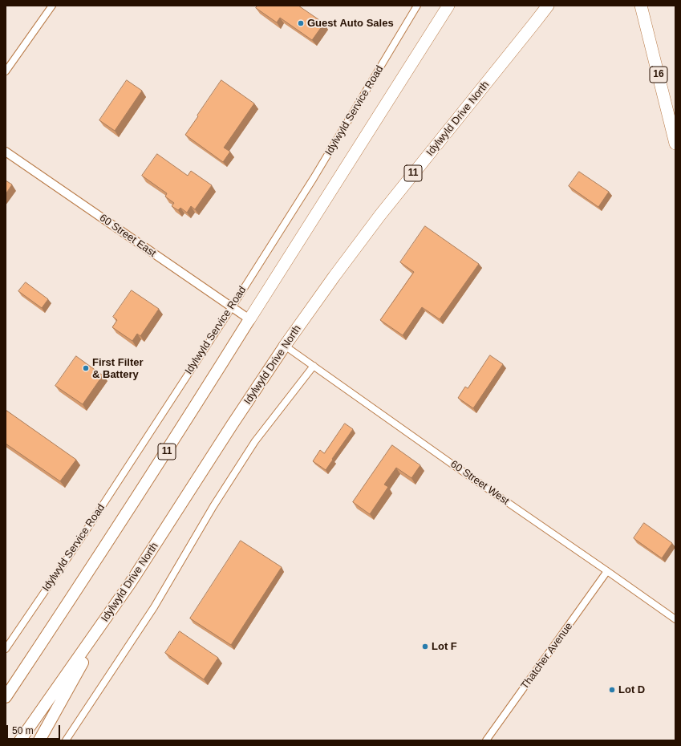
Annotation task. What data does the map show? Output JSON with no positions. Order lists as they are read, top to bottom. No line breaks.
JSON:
{"streets":{"highway":["16","Idylwyld Drive North","11"],"street":["Idylwyld Service Road","60 Street East","60 Street West","Thatcher Avenue"]},"crossings":[["Idylwyld Service Road","60 Street East"],["Idylwyld Drive North","60 Street West"],["11","60 Street East"],["60 Street West","Thatcher Avenue"]],"places":["Guest Auto Sales","First Filter & Battery","Lot F","Lot D"],"scale_bar":"50 m"}
